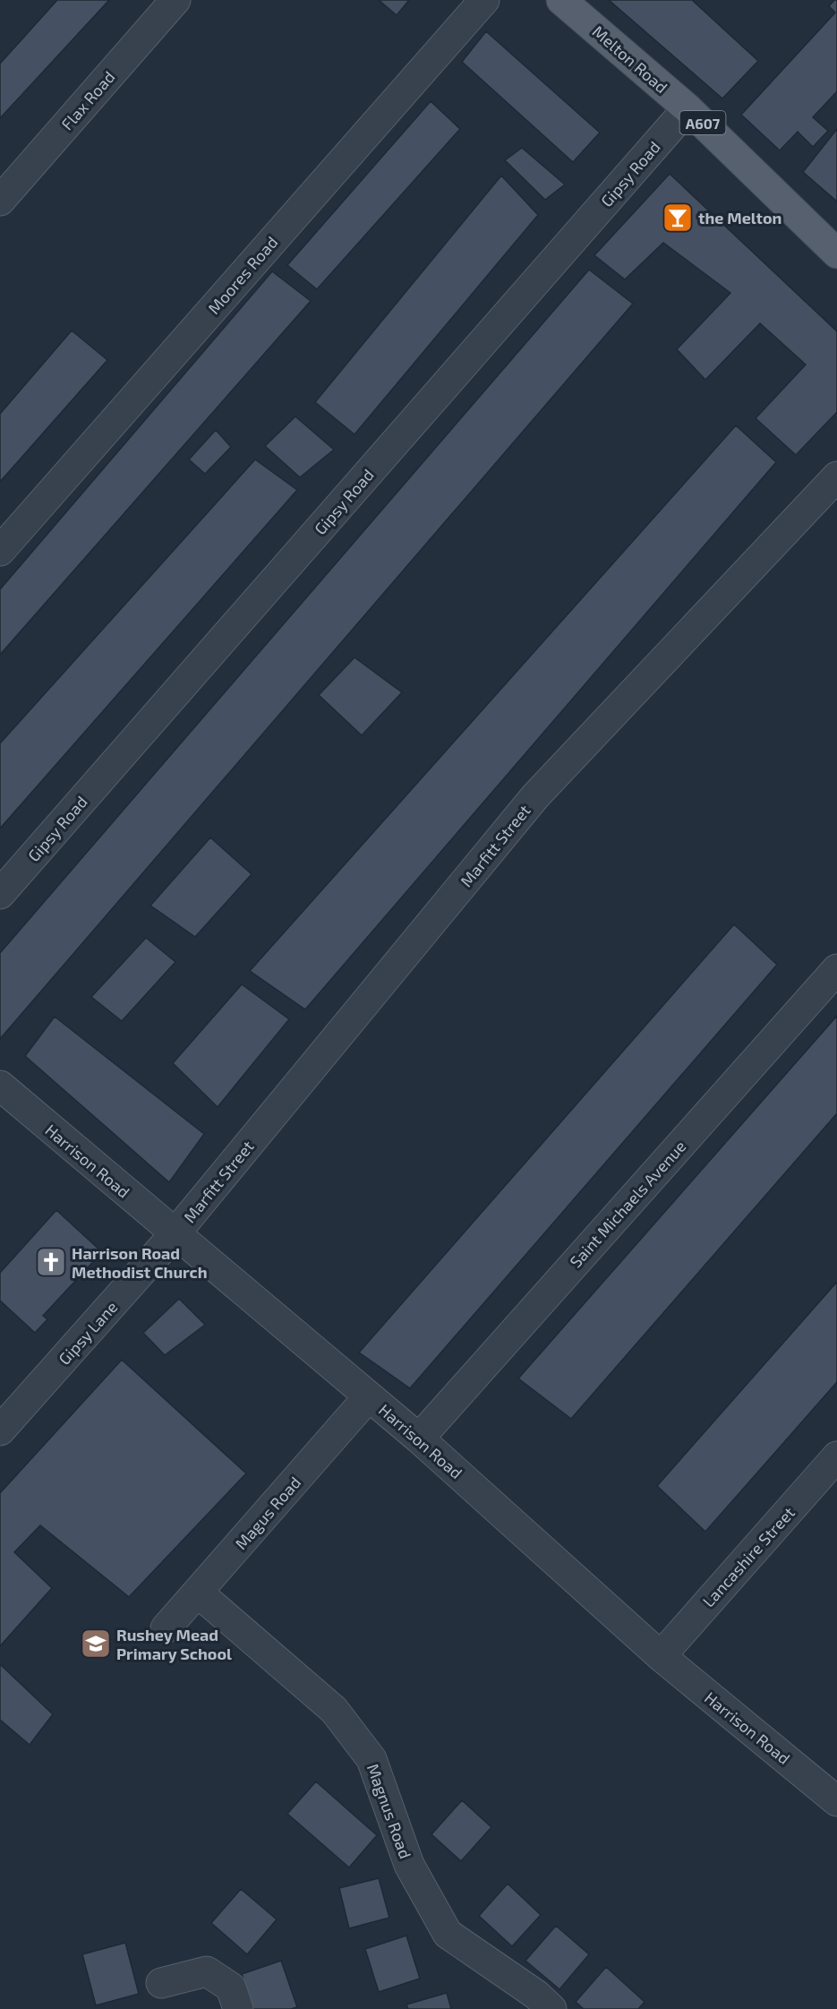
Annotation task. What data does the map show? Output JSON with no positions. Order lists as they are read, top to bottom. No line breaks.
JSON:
{"streets":{"main road":["Melton Road","A607"],"street":["Flax Road","Gipsy Road","Moores Road","Marfitt Street","Harrison Road","Saint Michaels Avenue","Gipsy Lane","Magus Road","Lancashire Street","Magnus Road"]},"crossings":[["Melton Road","Gipsy Road"],["Marfitt Street","Harrison Road"],["Marfitt Street","Gipsy Lane"],["Harrison Road","Saint Michaels Avenue"],["Harrison Road","Gipsy Lane"],["Harrison Road","Magus Road"],["Harrison Road","Lancashire Street"],["Magus Road","Magnus Road"]],"places":{"bar":["the Melton"],"church":["Harrison Road Methodist Church"],"school or university":["Rushey Mead Primary School"]}}
